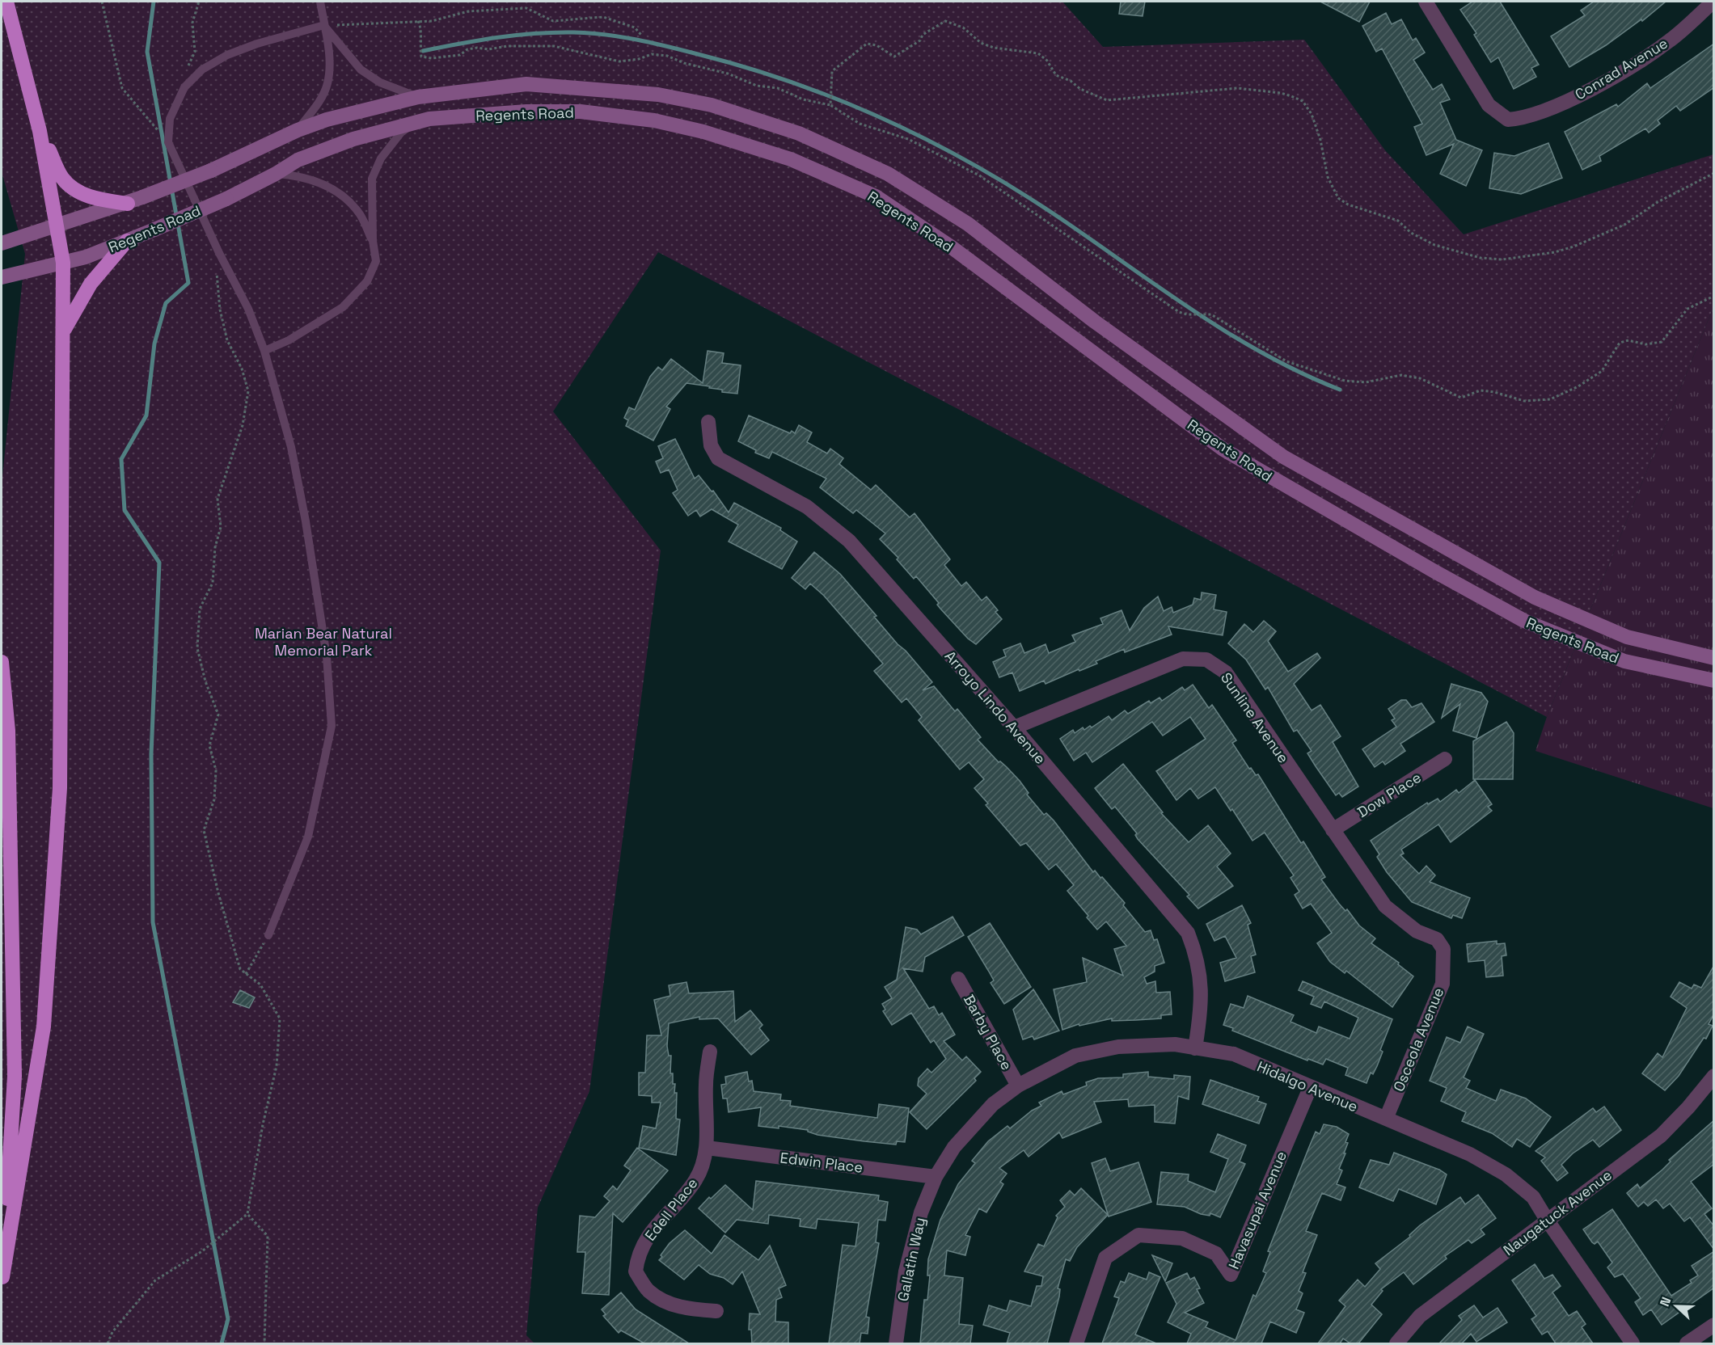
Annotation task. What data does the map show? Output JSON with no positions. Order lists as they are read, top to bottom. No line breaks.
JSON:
{"streets":{"main road":["Regents Road"],"street":["Conrad Avenue","Arroyo Lindo Avenue","Sunline Avenue","Dow Place","Barby Place","Osceola Avenue","Hidalgo Avenue","Edwin Place","Edell Place","Havasupai Avenue","Naugatuck Avenue","Gallatin Way"]},"crossings":[["Arroyo Lindo Avenue","Sunline Avenue"],["Arroyo Lindo Avenue","Hidalgo Avenue"],["Sunline Avenue","Dow Place"],["Sunline Avenue","Osceola Avenue"],["Dow Place","Osceola Avenue"],["Barby Place","Hidalgo Avenue"],["Osceola Avenue","Hidalgo Avenue"],["Hidalgo Avenue","Edwin Place"],["Hidalgo Avenue","Havasupai Avenue"],["Hidalgo Avenue","Naugatuck Avenue"],["Hidalgo Avenue","Gallatin Way"],["Edwin Place","Edell Place"],["Edwin Place","Gallatin Way"]],"parks":["Marian Bear Natural Memorial Park"],"north":"left"}
